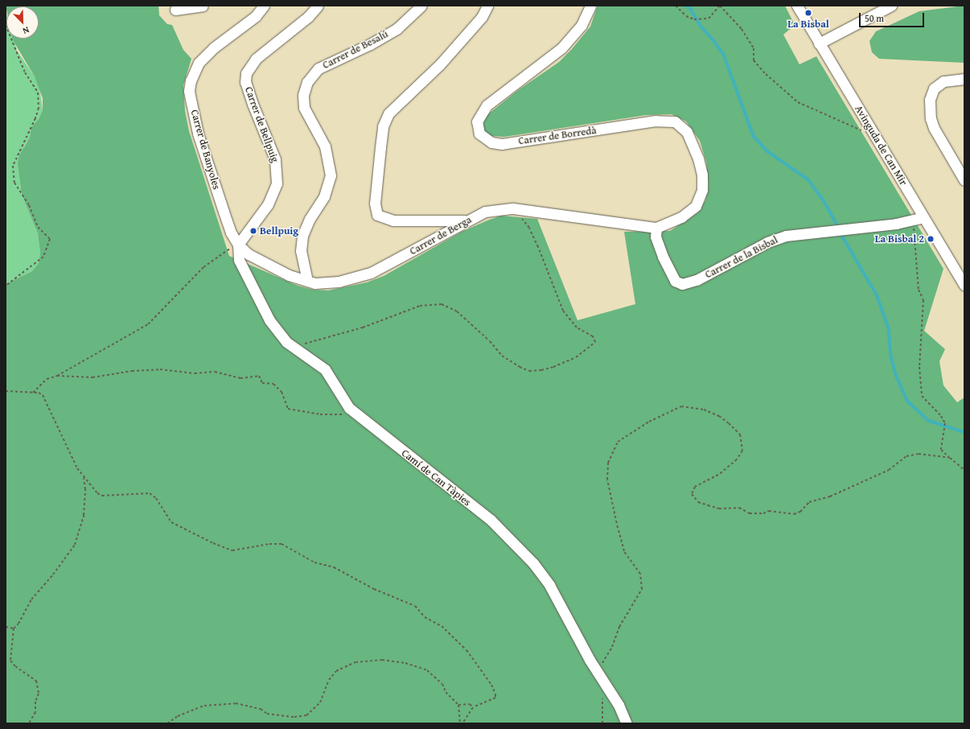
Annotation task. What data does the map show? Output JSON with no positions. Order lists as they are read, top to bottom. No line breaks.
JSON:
{"streets":{"street":["Carrer de Besalú","Carrer de Bellpuig","Carrer de Borredà","Avinguda de Can Mir","Carrer de Banyoles","Carrer de Berga","Carrer de la Bisbal","Camí de Can Tàpies"]},"crossings":[["Carrer de Besalú","Carrer de Berga"],["Carrer de Bellpuig","Carrer de Banyoles"],["Carrer de Bellpuig","Carrer de Berga"],["Carrer de Bellpuig","Camí de Can Tàpies"],["Carrer de Borredà","Carrer de Berga"],["Carrer de Borredà","Carrer de la Bisbal"],["Avinguda de Can Mir","Carrer de la Bisbal"],["Carrer de Banyoles","Carrer de Berga"],["Carrer de Banyoles","Camí de Can Tàpies"],["Carrer de Berga","Carrer de la Bisbal"],["Carrer de Berga","Camí de Can Tàpies"]],"places":["La Bisbal","Bellpuig","La Bisbal 2"],"scale_bar":"50 m","north":"bottom right"}
